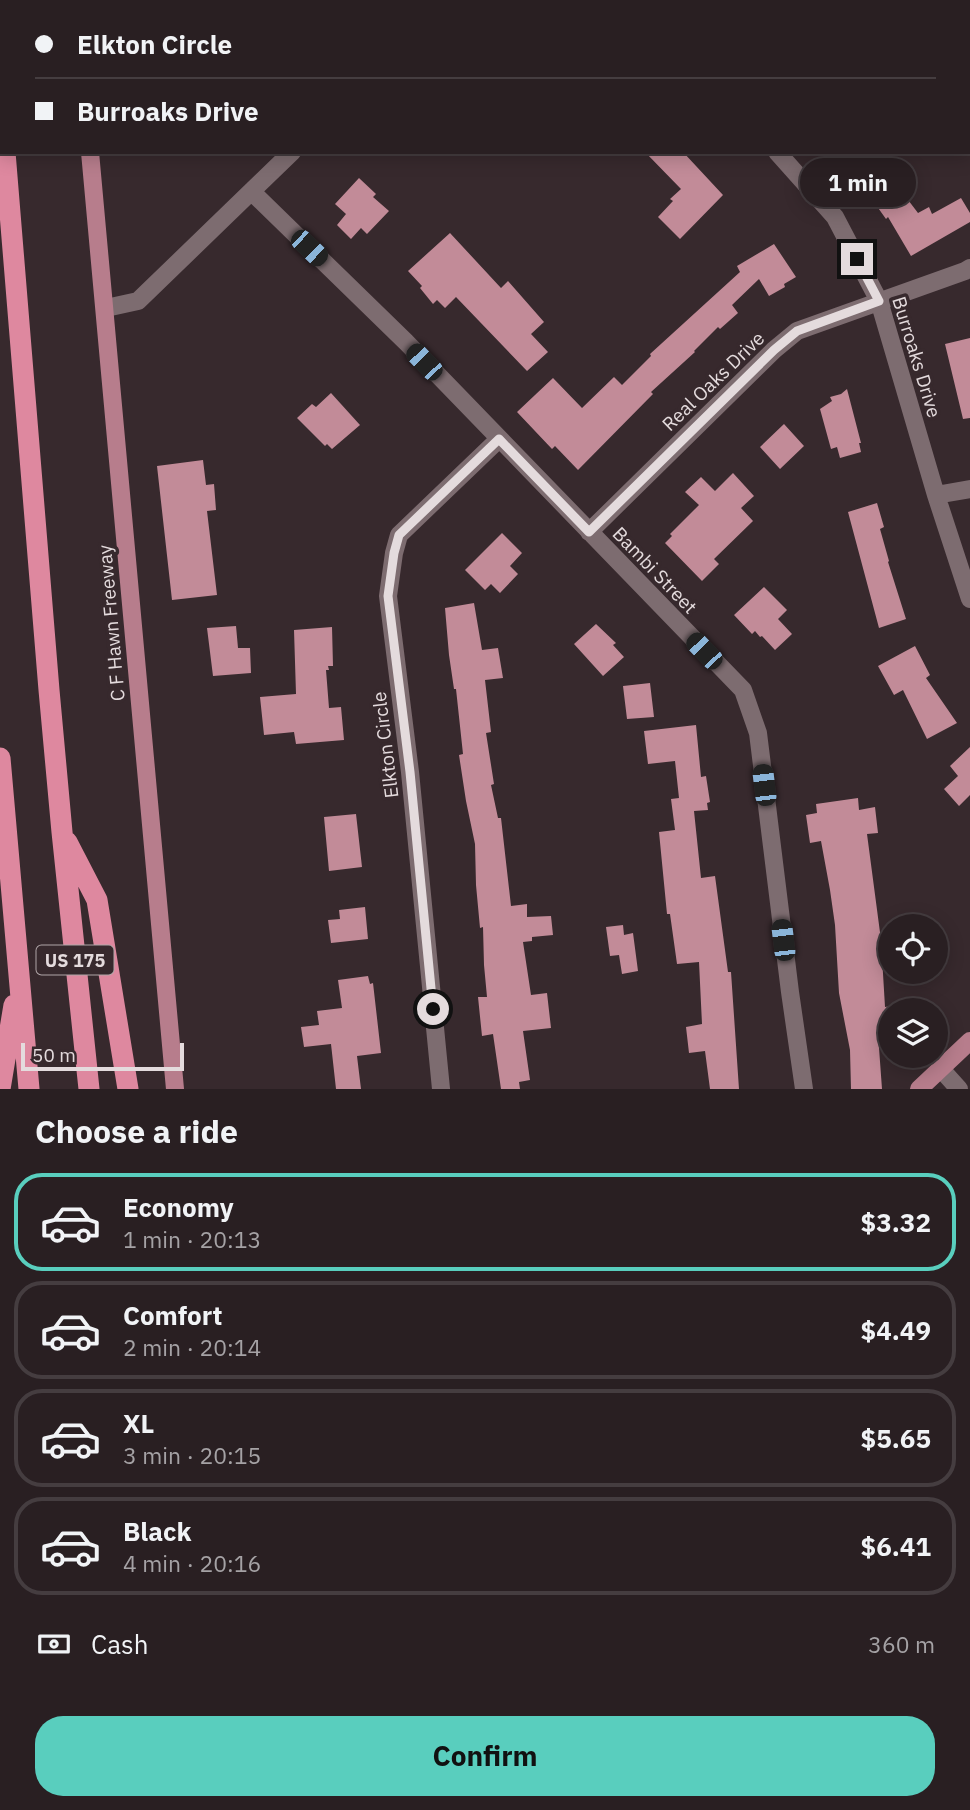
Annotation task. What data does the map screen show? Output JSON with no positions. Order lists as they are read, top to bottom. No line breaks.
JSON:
{"streets":{"highway":["US 175"],"main road":["C F Hawn Freeway"],"street":["Burroaks Drive","Real Oaks Drive","Bambi Street","Elkton Circle"]},"crossings":[["Burroaks Drive","Real Oaks Drive"],["Real Oaks Drive","Bambi Street"],["Bambi Street","Elkton Circle"]],"scale_bar":"50 m","page":{"banner":["Elkton Circle","Burroaks Drive"],"bubble":"1 min","scale":"50 m","heading":"Choose a ride","list":[{"name":"Economy","note":"1 min · 20:13","value":"$3.32"},{"name":"Comfort","note":"2 min · 20:14","value":"$4.49"},{"name":"XL","note":"3 min · 20:15","value":"$5.65"},{"name":"Black","note":"4 min · 20:16","value":"$6.41"}],"pay":["Cash","360 m"],"buttons":"Confirm"}}
